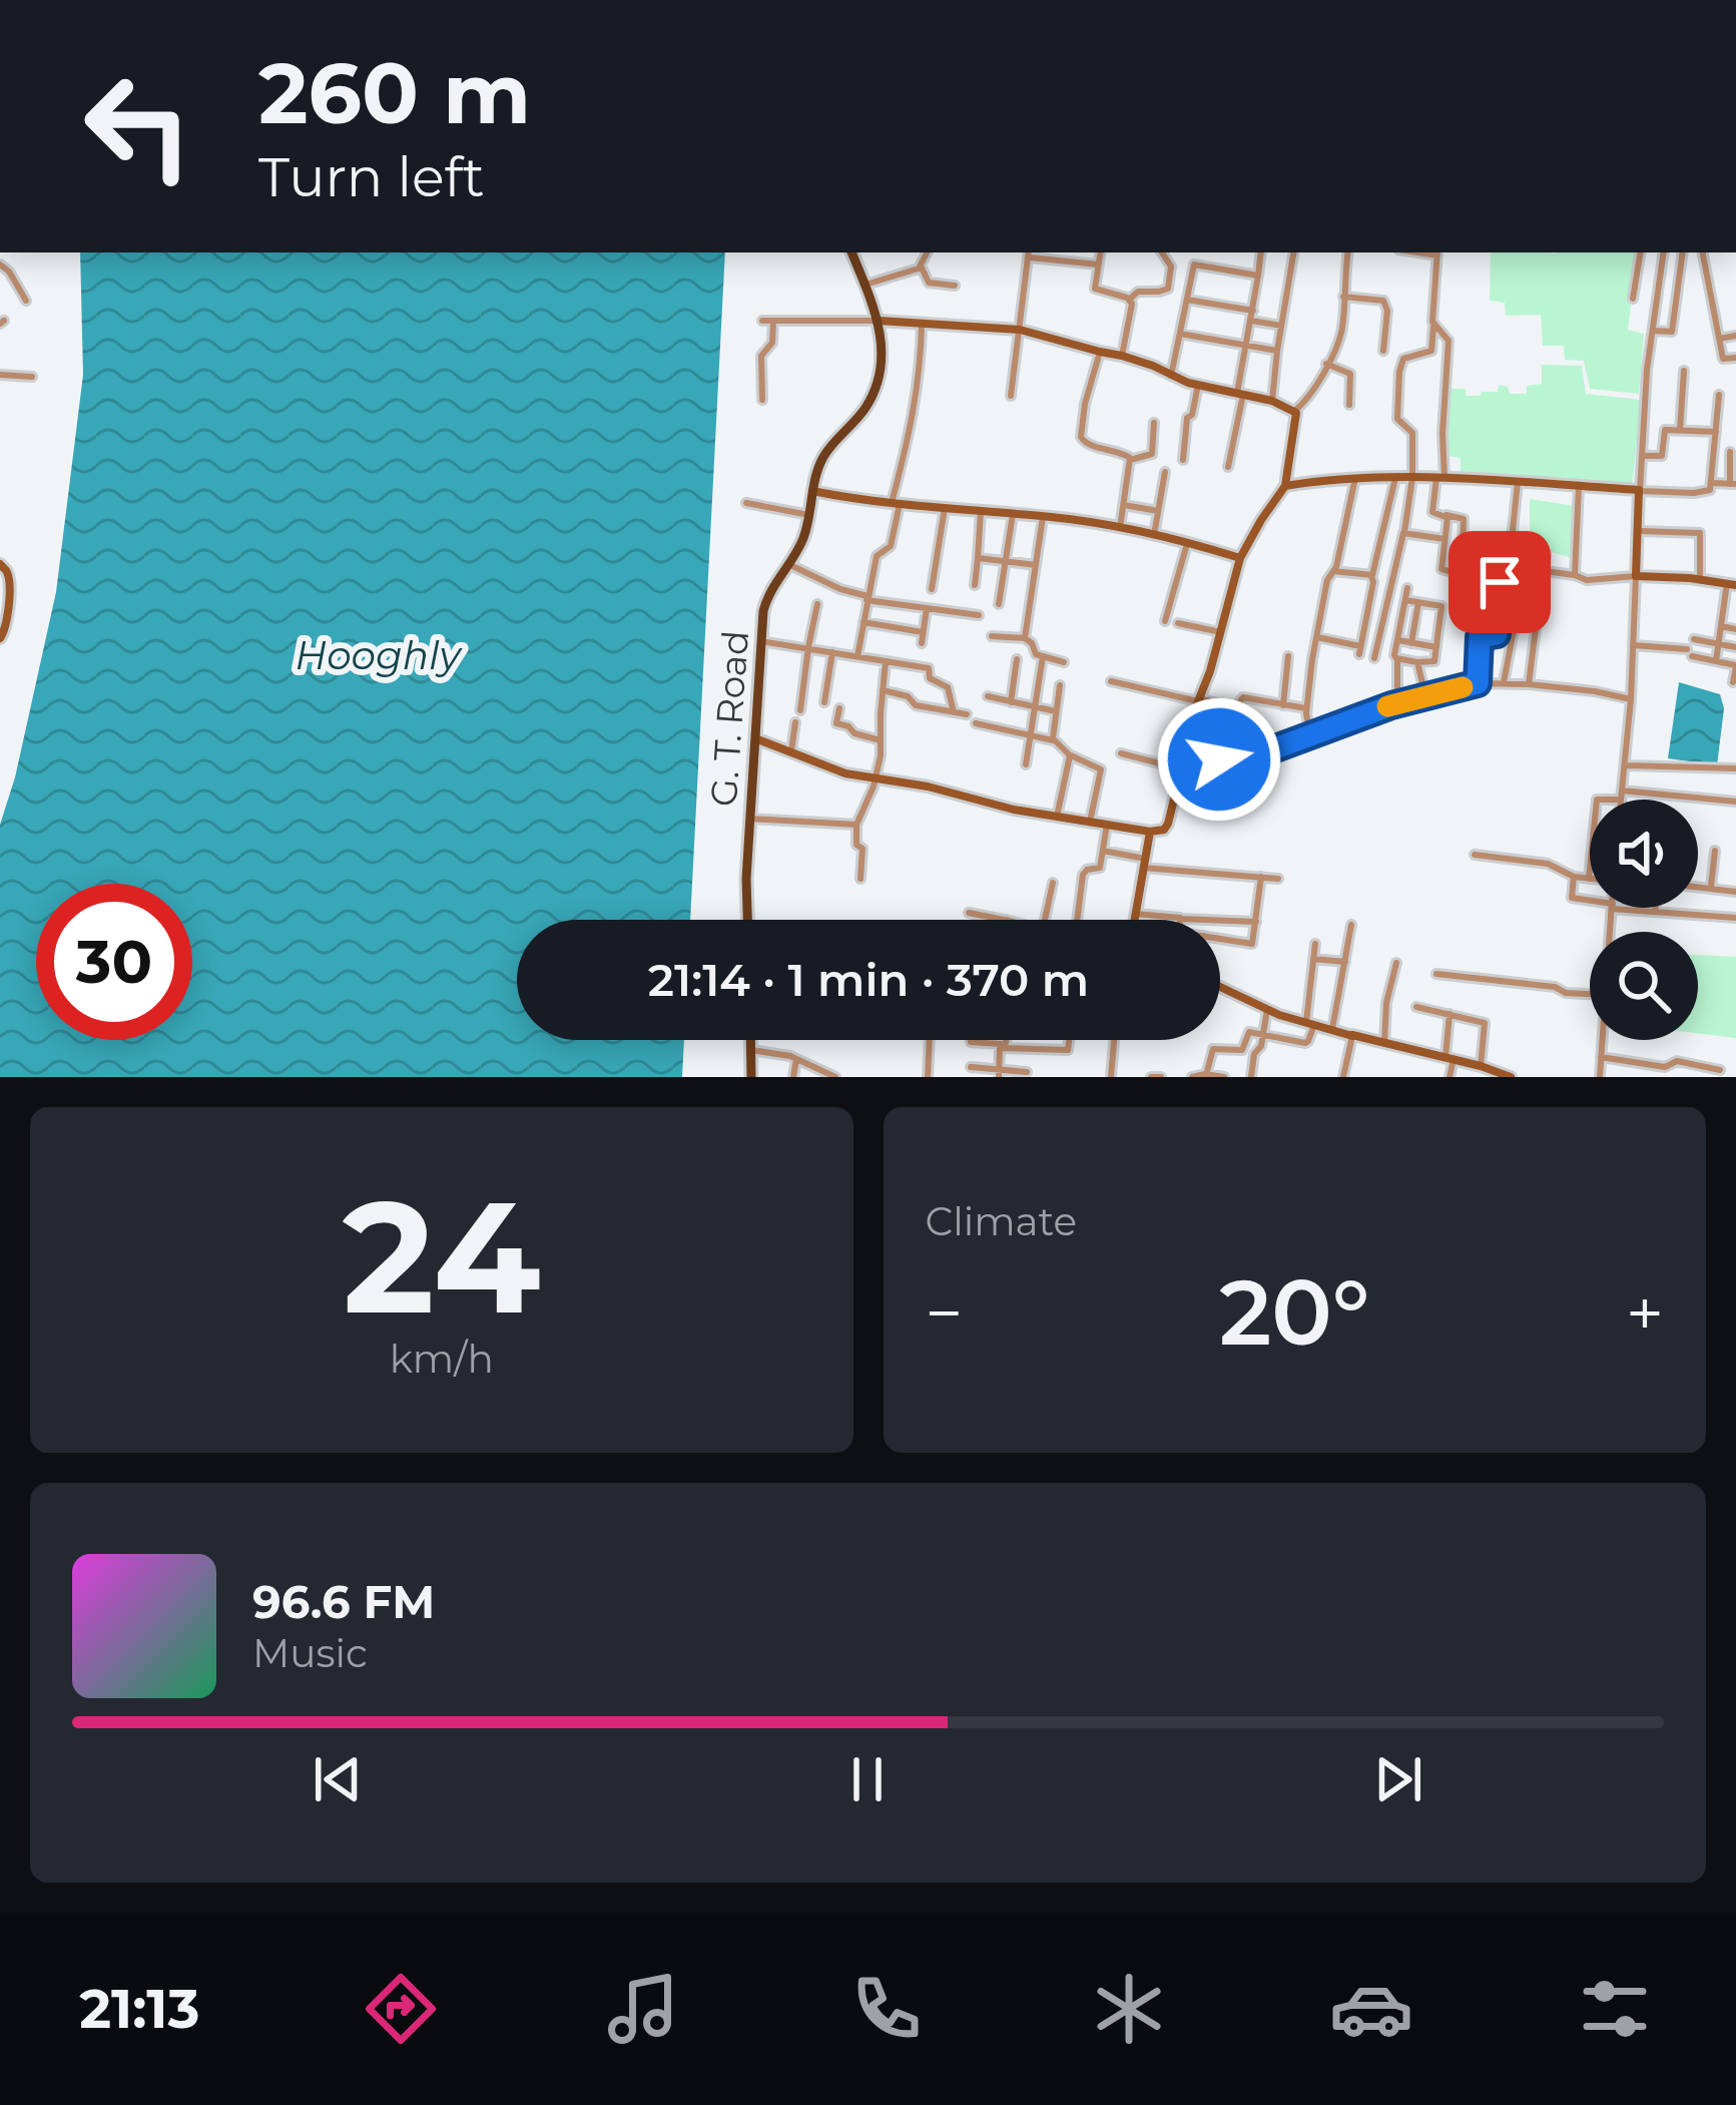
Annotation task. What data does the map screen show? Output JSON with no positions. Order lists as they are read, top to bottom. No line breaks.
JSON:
{"streets":{"main road":["G. T. Road"]},"water":["Hooghly"],"page":{"turn":["260 m","Turn left"],"limit":"30","trip":"21:14 · 1 min · 370 m","tile":[["24","km/h"],"Climate"],"heat":["−","20°","+"],"song":["96.6 FM","Music"],"tabs":"21:13"}}
